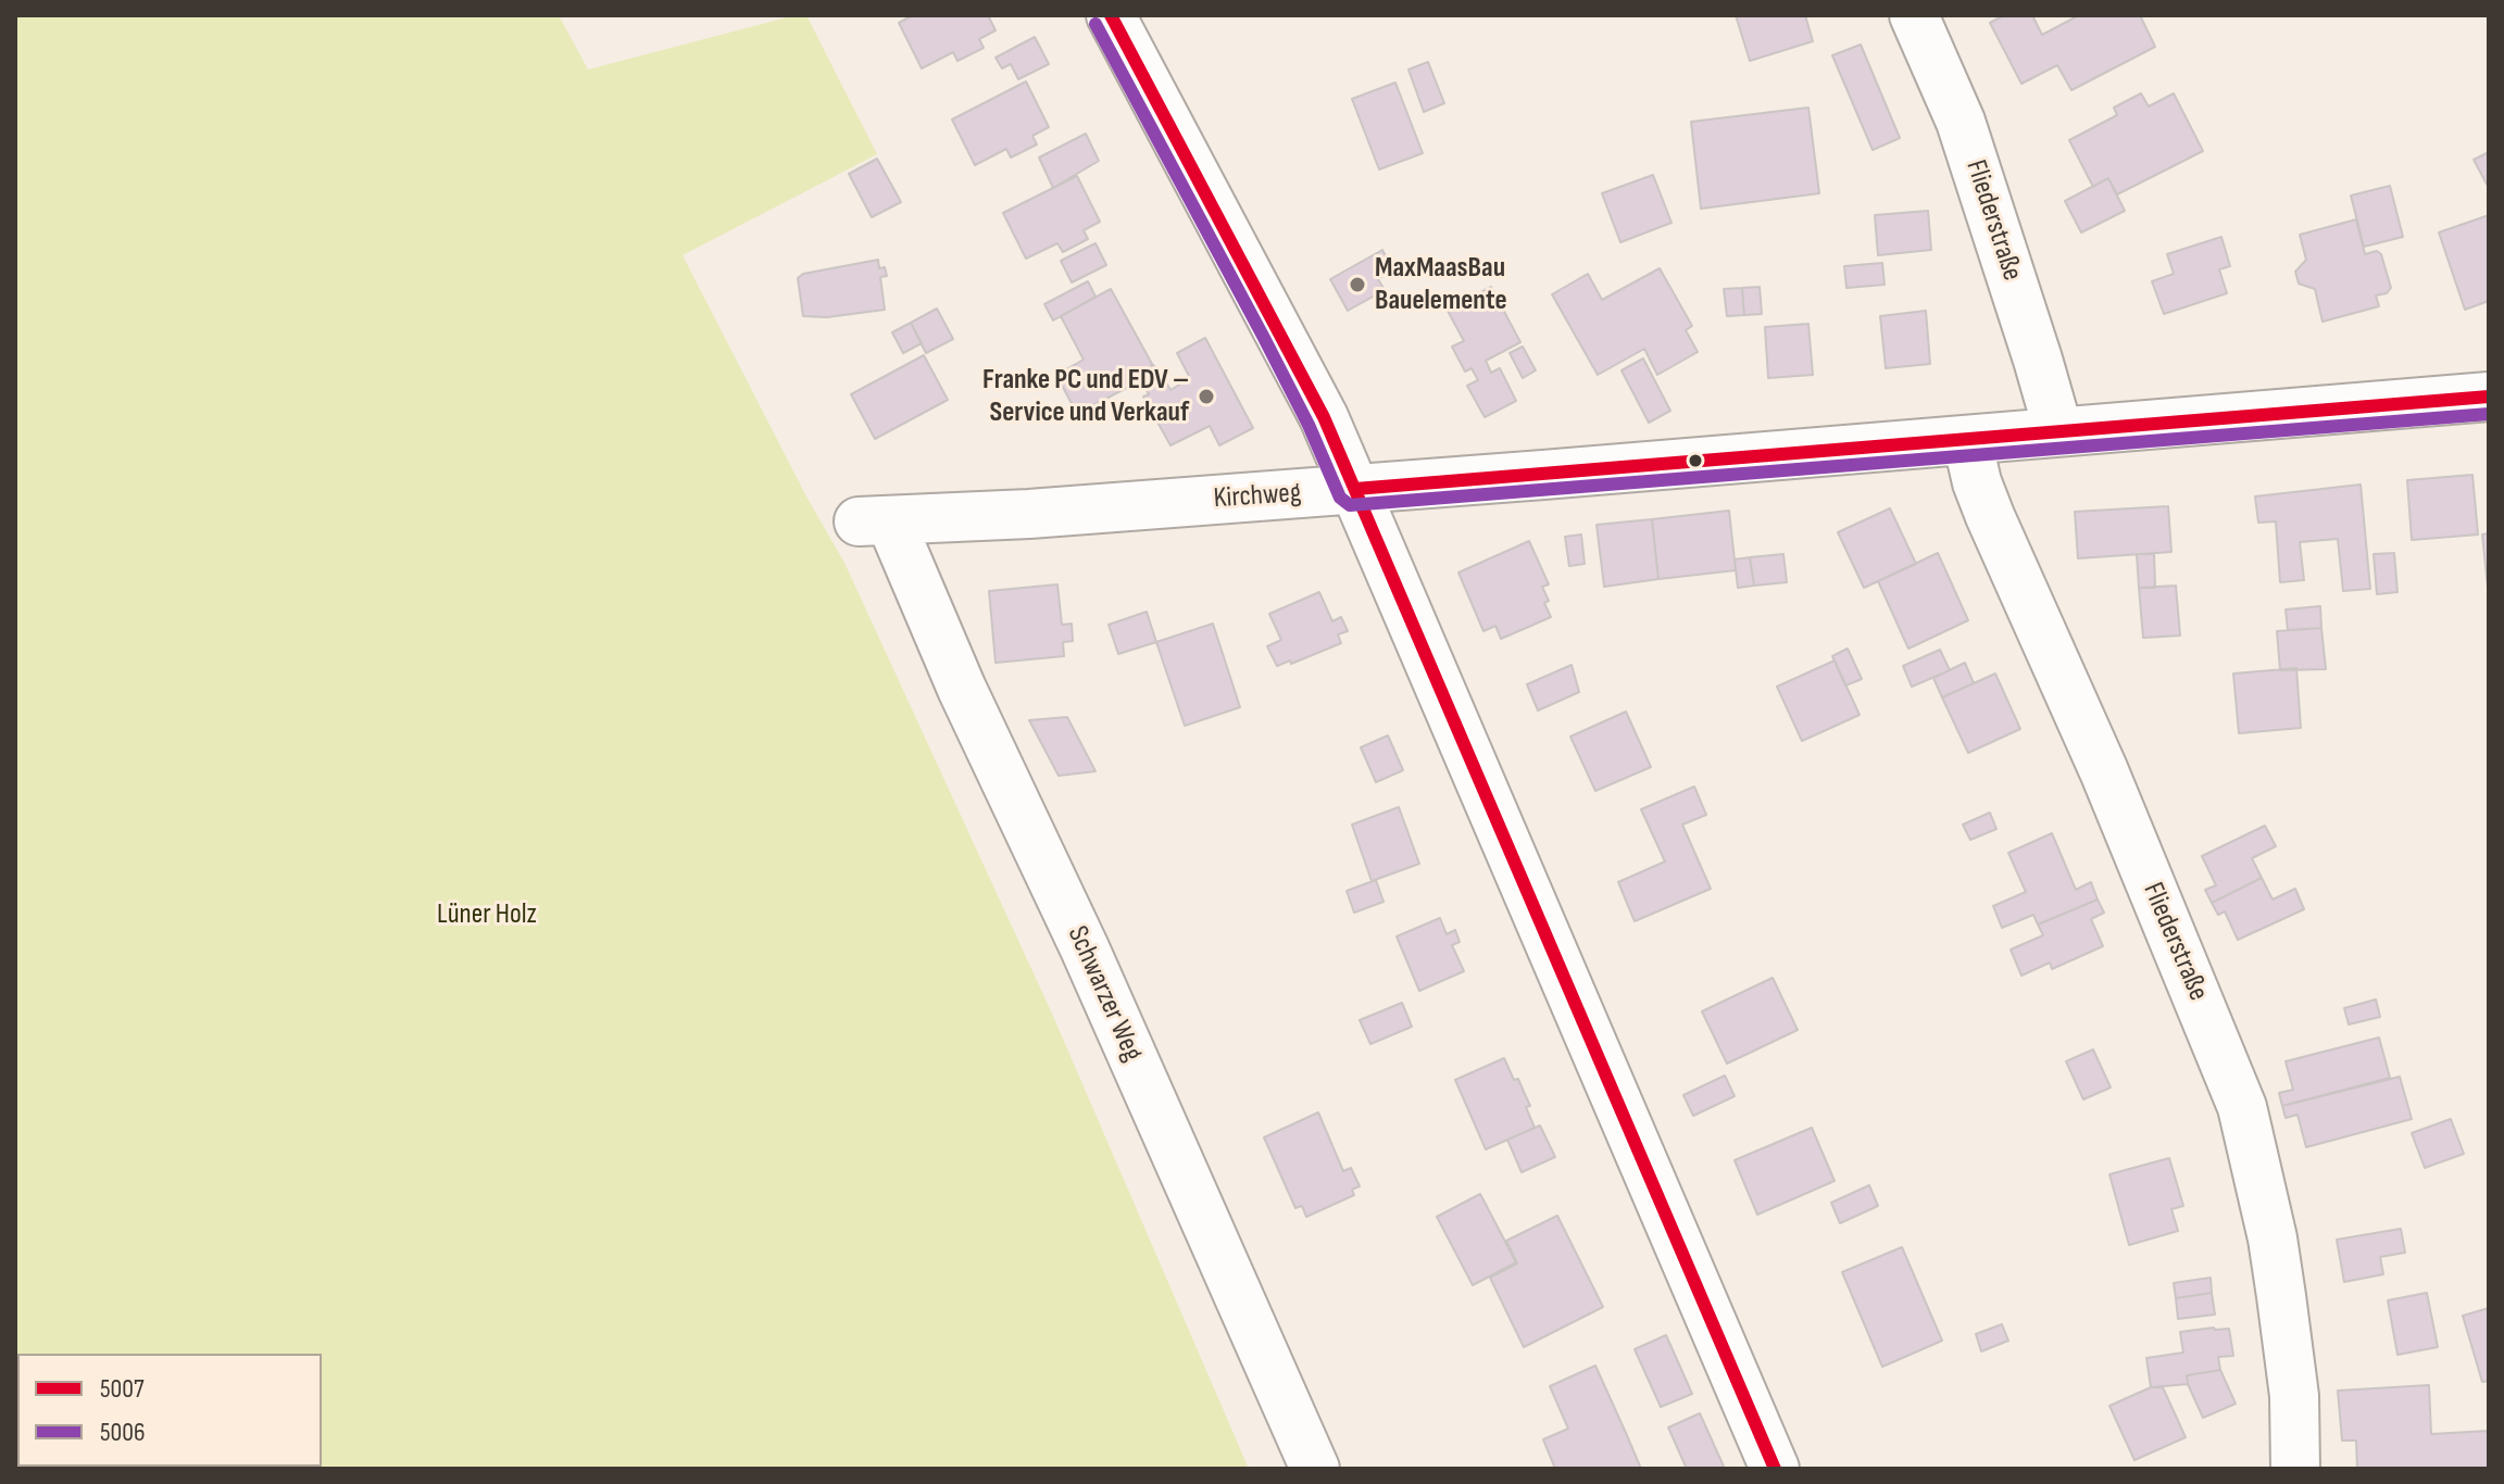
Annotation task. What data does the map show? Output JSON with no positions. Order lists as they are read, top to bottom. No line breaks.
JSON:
{"streets":{"street":["Fliederstraße","Kirchweg","Schwarzer Weg"]},"crossings":[["Fliederstraße","Kirchweg"],["Kirchweg","Schwarzer Weg"]],"parks":["Lüner Holz"],"places":["MaxMaasBau Bauelemente","Franke PC und EDV – Service und Verkauf"],"lines":["transit line 5007","transit line 5006"],"legend":["5007","5006"]}
